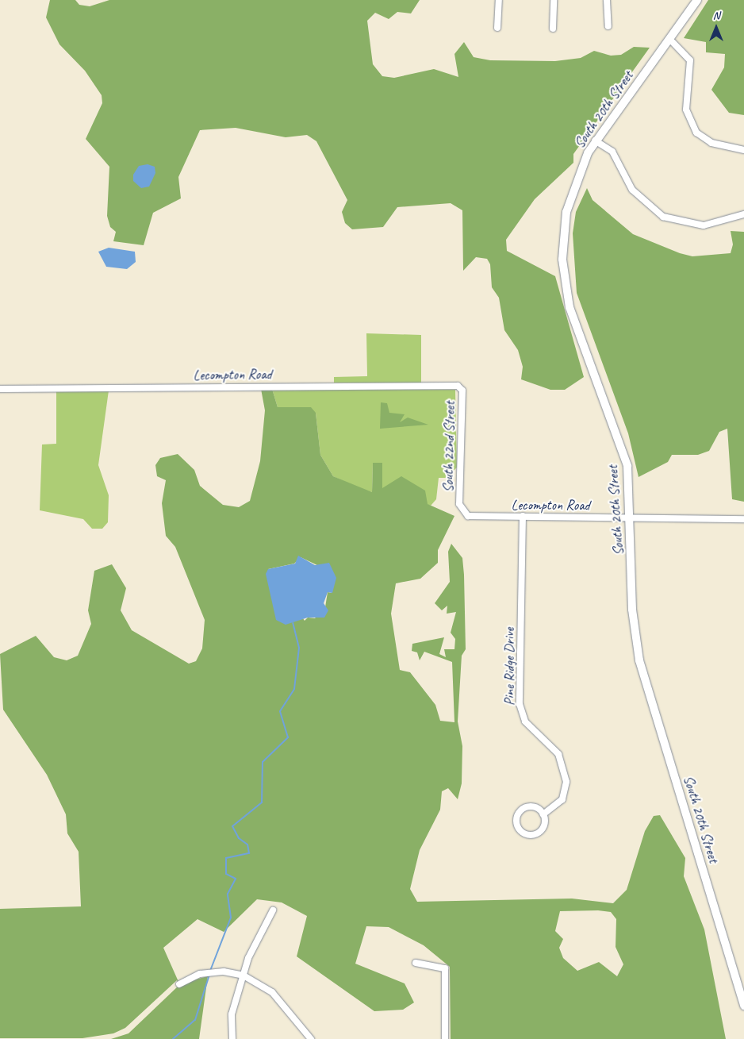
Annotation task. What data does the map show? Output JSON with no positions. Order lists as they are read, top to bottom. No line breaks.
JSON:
{"streets":{"main road":["South 20th Street"],"street":["Lecompton Road","South 22nd Street","Pine Ridge Drive"]},"crossings":[["South 20th Street","Lecompton Road"],["Lecompton Road","South 22nd Street"],["Lecompton Road","Pine Ridge Drive"]],"north":"top"}
